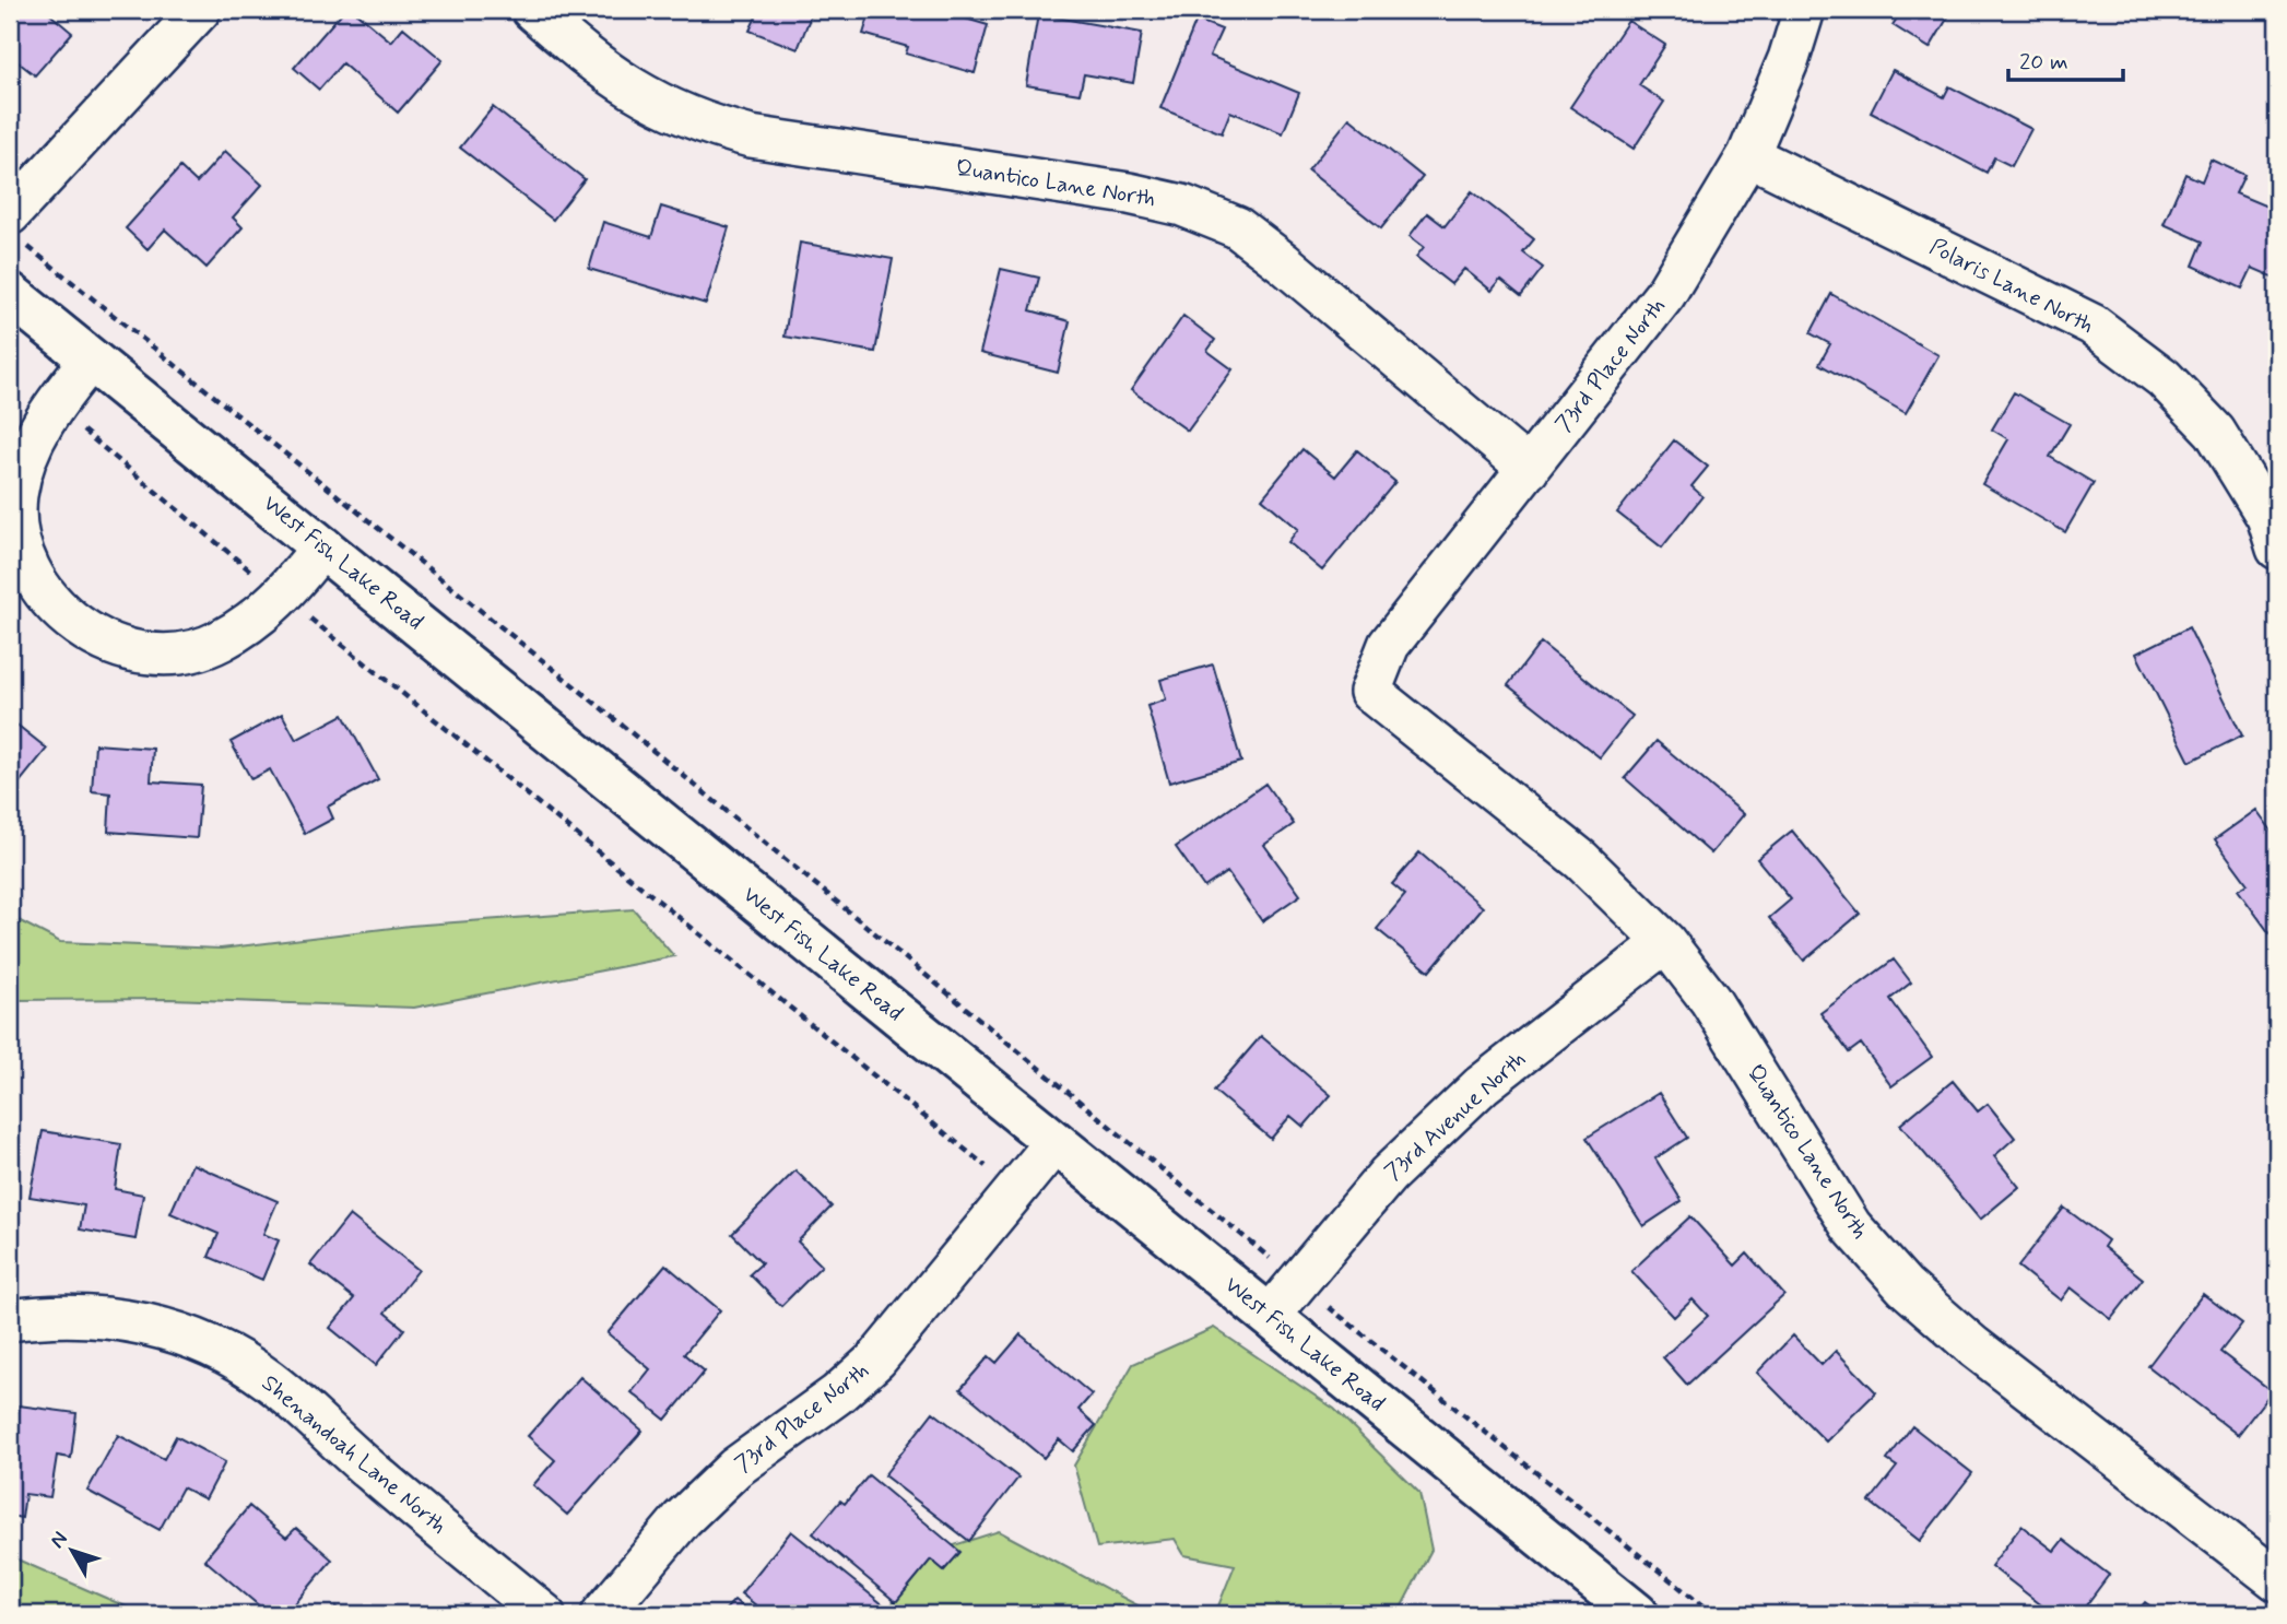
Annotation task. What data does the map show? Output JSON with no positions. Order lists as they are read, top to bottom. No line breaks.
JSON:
{"streets":{"street":["Quantico Lane North","Polaris Lane North","73rd Place North","West Fish Lake Road","73rd Avenue North","Shenandoah Lane North"]},"crossings":[["Quantico Lane North","73rd Place North"],["Quantico Lane North","73rd Avenue North"],["Polaris Lane North","73rd Place North"],["73rd Place North","West Fish Lake Road"],["West Fish Lake Road","73rd Avenue North"]],"scale_bar":"20 m","north":"top left"}
